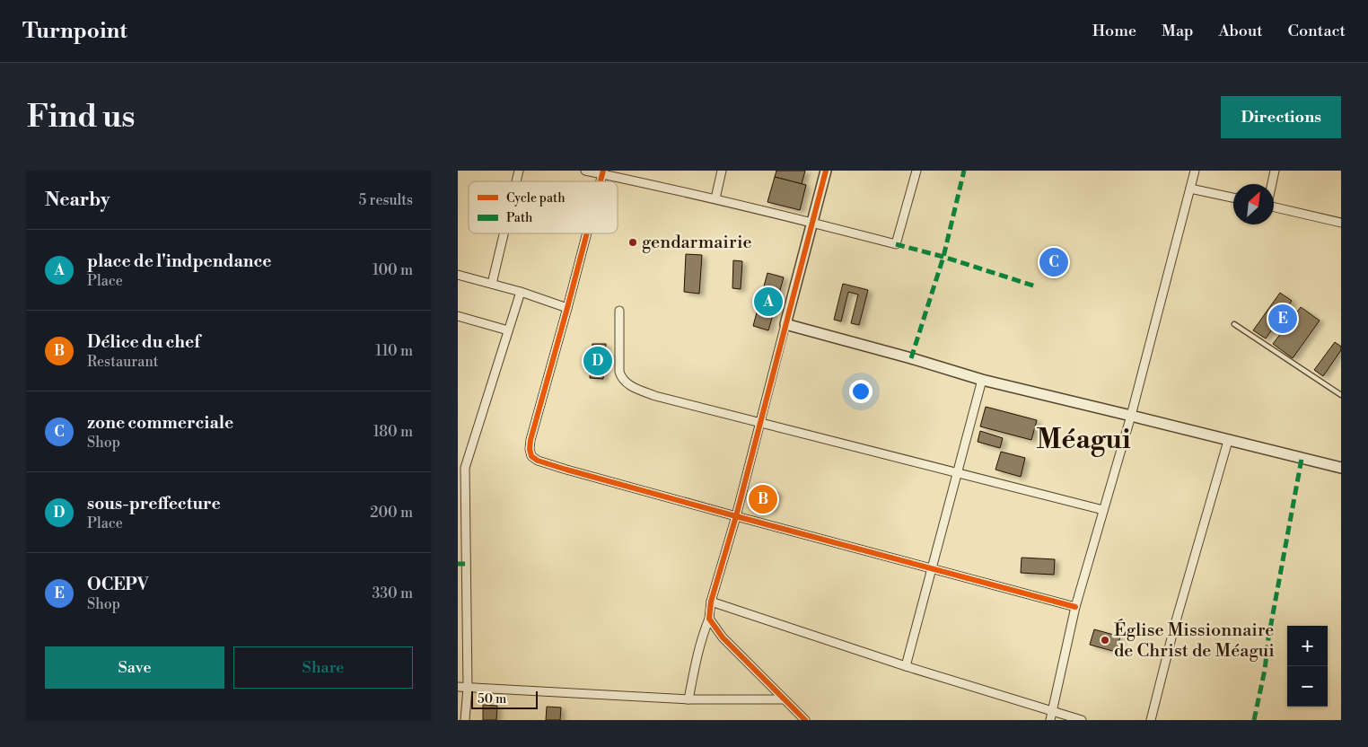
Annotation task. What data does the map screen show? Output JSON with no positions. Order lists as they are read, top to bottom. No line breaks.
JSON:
{"districts":["Méagui"],"places":["gendarmairie","Église Missionnaire de Christ de Méagui"],"legend":["Cycle path","Path"],"scale_bar":"50 m","north":"top right","page":{"header":"Turnpoint","nav":["Home","Map","About","Contact"],"buttons":["Directions",["Save","Share"]],"title":"Find us","heading":["Nearby","5 results"],"list":[{"mark":"A","name":"place de l'indpendance","note":"Place","value":"100 m"},{"mark":"B","name":"Délice du chef","note":"Restaurant","value":"110 m"},{"mark":"C","name":"zone commerciale","note":"Shop","value":"180 m"},{"mark":"D","name":"sous-preffecture","note":"Place","value":"200 m"},{"mark":"E","name":"OCEPV","note":"Shop","value":"330 m"}],"pins":["C","A","E","D","B"],"map_buttons":["+","−"],"scale":"50 m"}}
